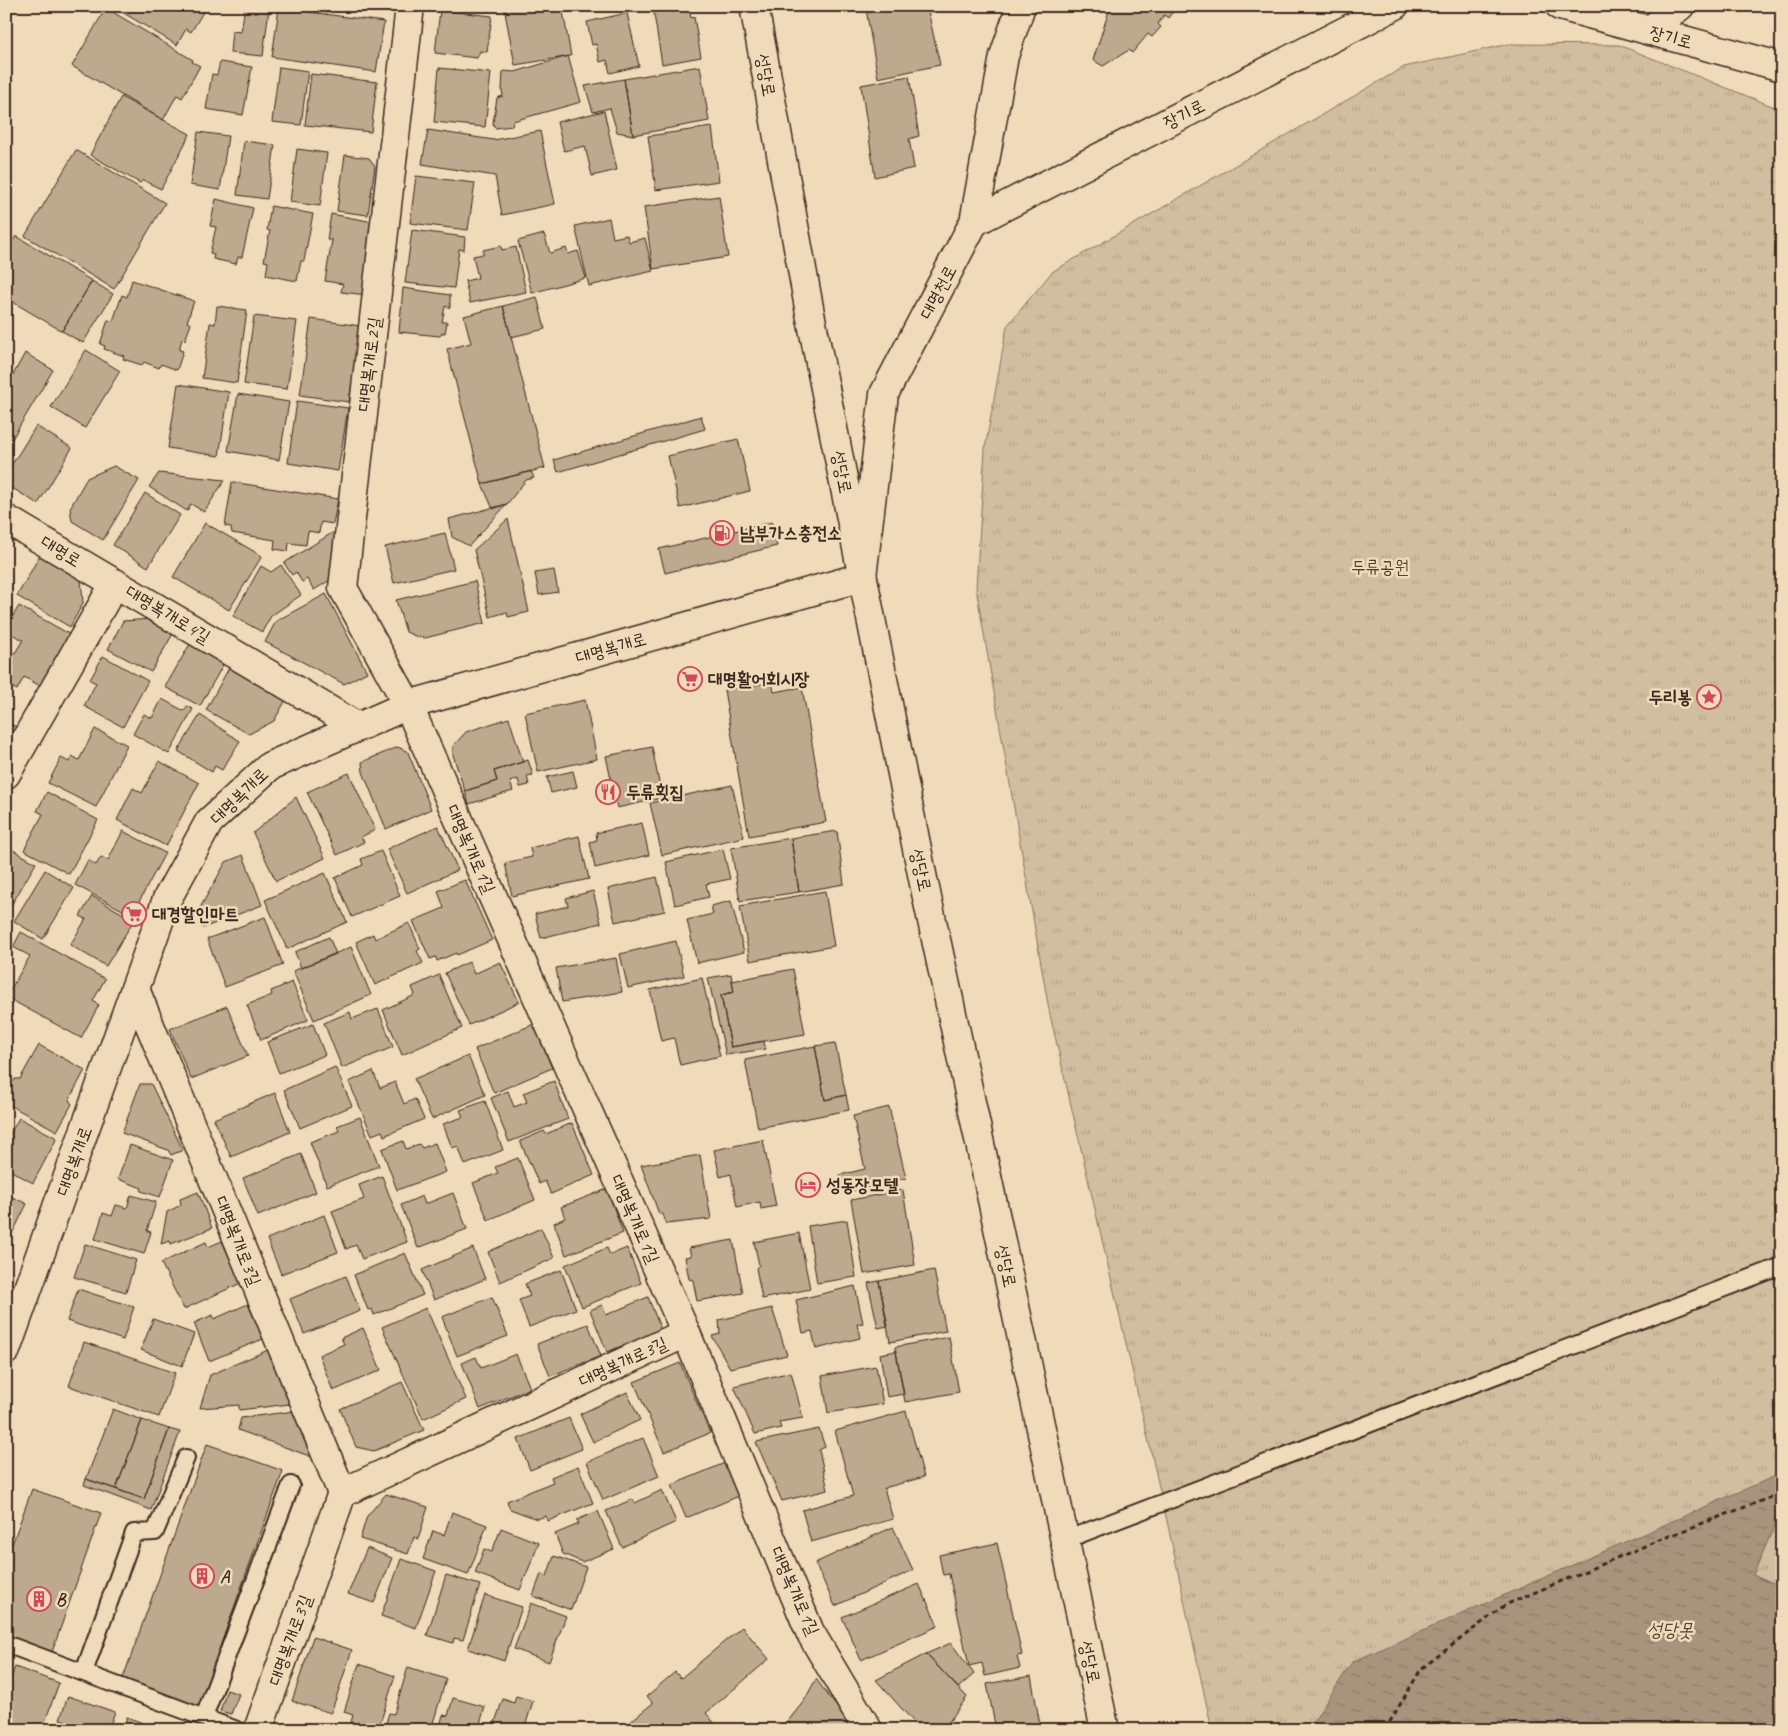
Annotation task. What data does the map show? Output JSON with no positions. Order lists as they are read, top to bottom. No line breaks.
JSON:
{"streets":{"street":["장기로","성당로","대명천로","대명복개로2길","대명로","대명복개로4길","대명복개로","대명복개로1길","대명복개로3길"]},"crossings":[["장기로","대명천로"],["성당로","대명천로"],["성당로","대명복개로"],["대명천로","대명복개로"],["대명복개로2길","대명복개로"],["대명복개로2길","대명복개로1길"],["대명로","대명복개로4길"],["대명복개로4길","대명복개로"],["대명복개로","대명복개로1길"],["대명복개로","대명복개로3길"],["대명복개로1길","대명복개로3길"]],"water":["성당못"],"parks":["두류공원"],"places":{"fuel station":["남부가스충전소"],"supermarket":["대명활어회시장","대경할인마트"],"place":["두리봉"],"restaurant":["두류횟집"],"hotel":["성동장모텔"],"building":["A","B"]}}
